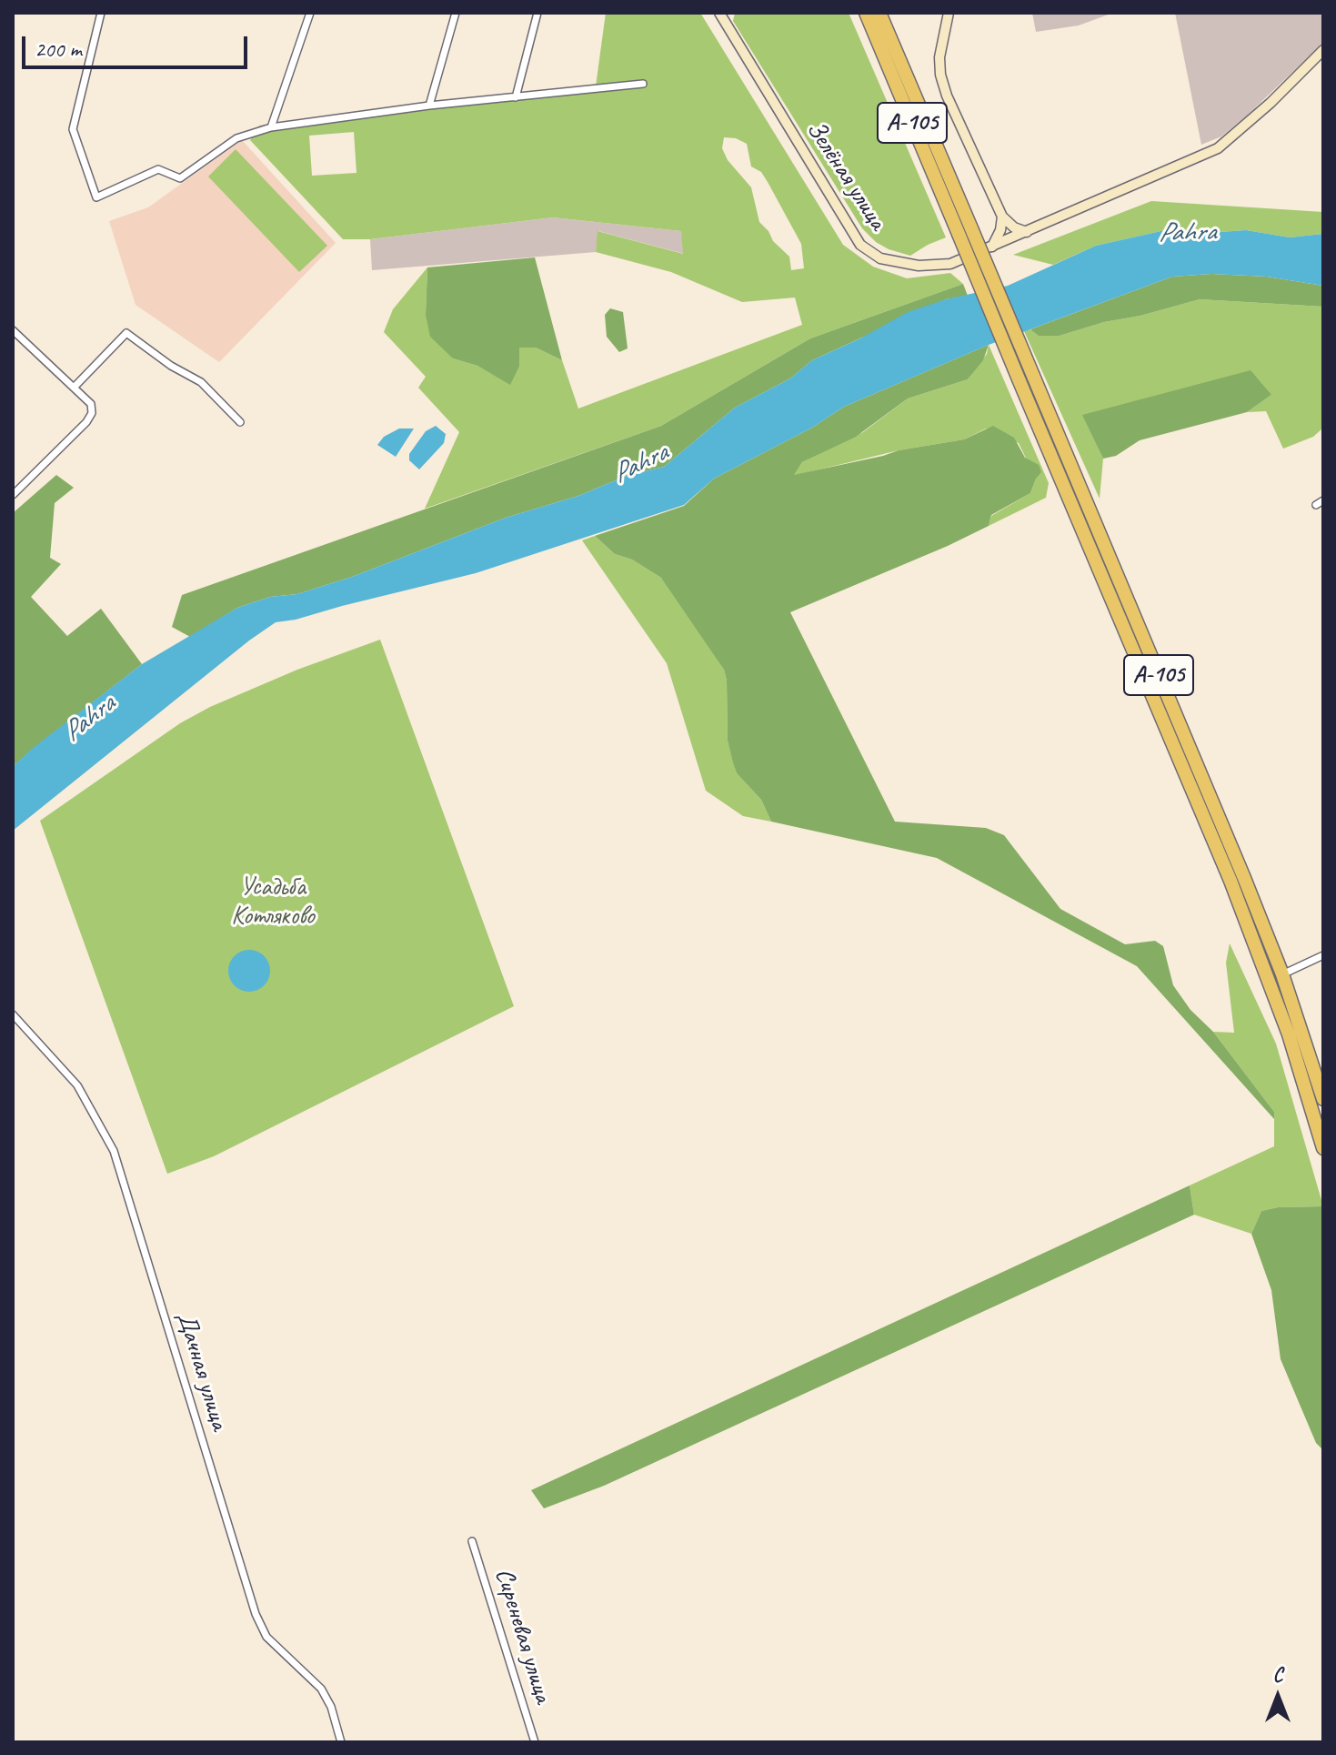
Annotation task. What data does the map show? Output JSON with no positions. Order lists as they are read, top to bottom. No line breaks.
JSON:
{"streets":{"highway":["А-105"],"street":["Зелёная улица","Дачная улица","Сиреневая улица"]},"water":["Pahra"],"parks":["Усадьба Котляково"],"scale_bar":"200 m","north":"top"}
